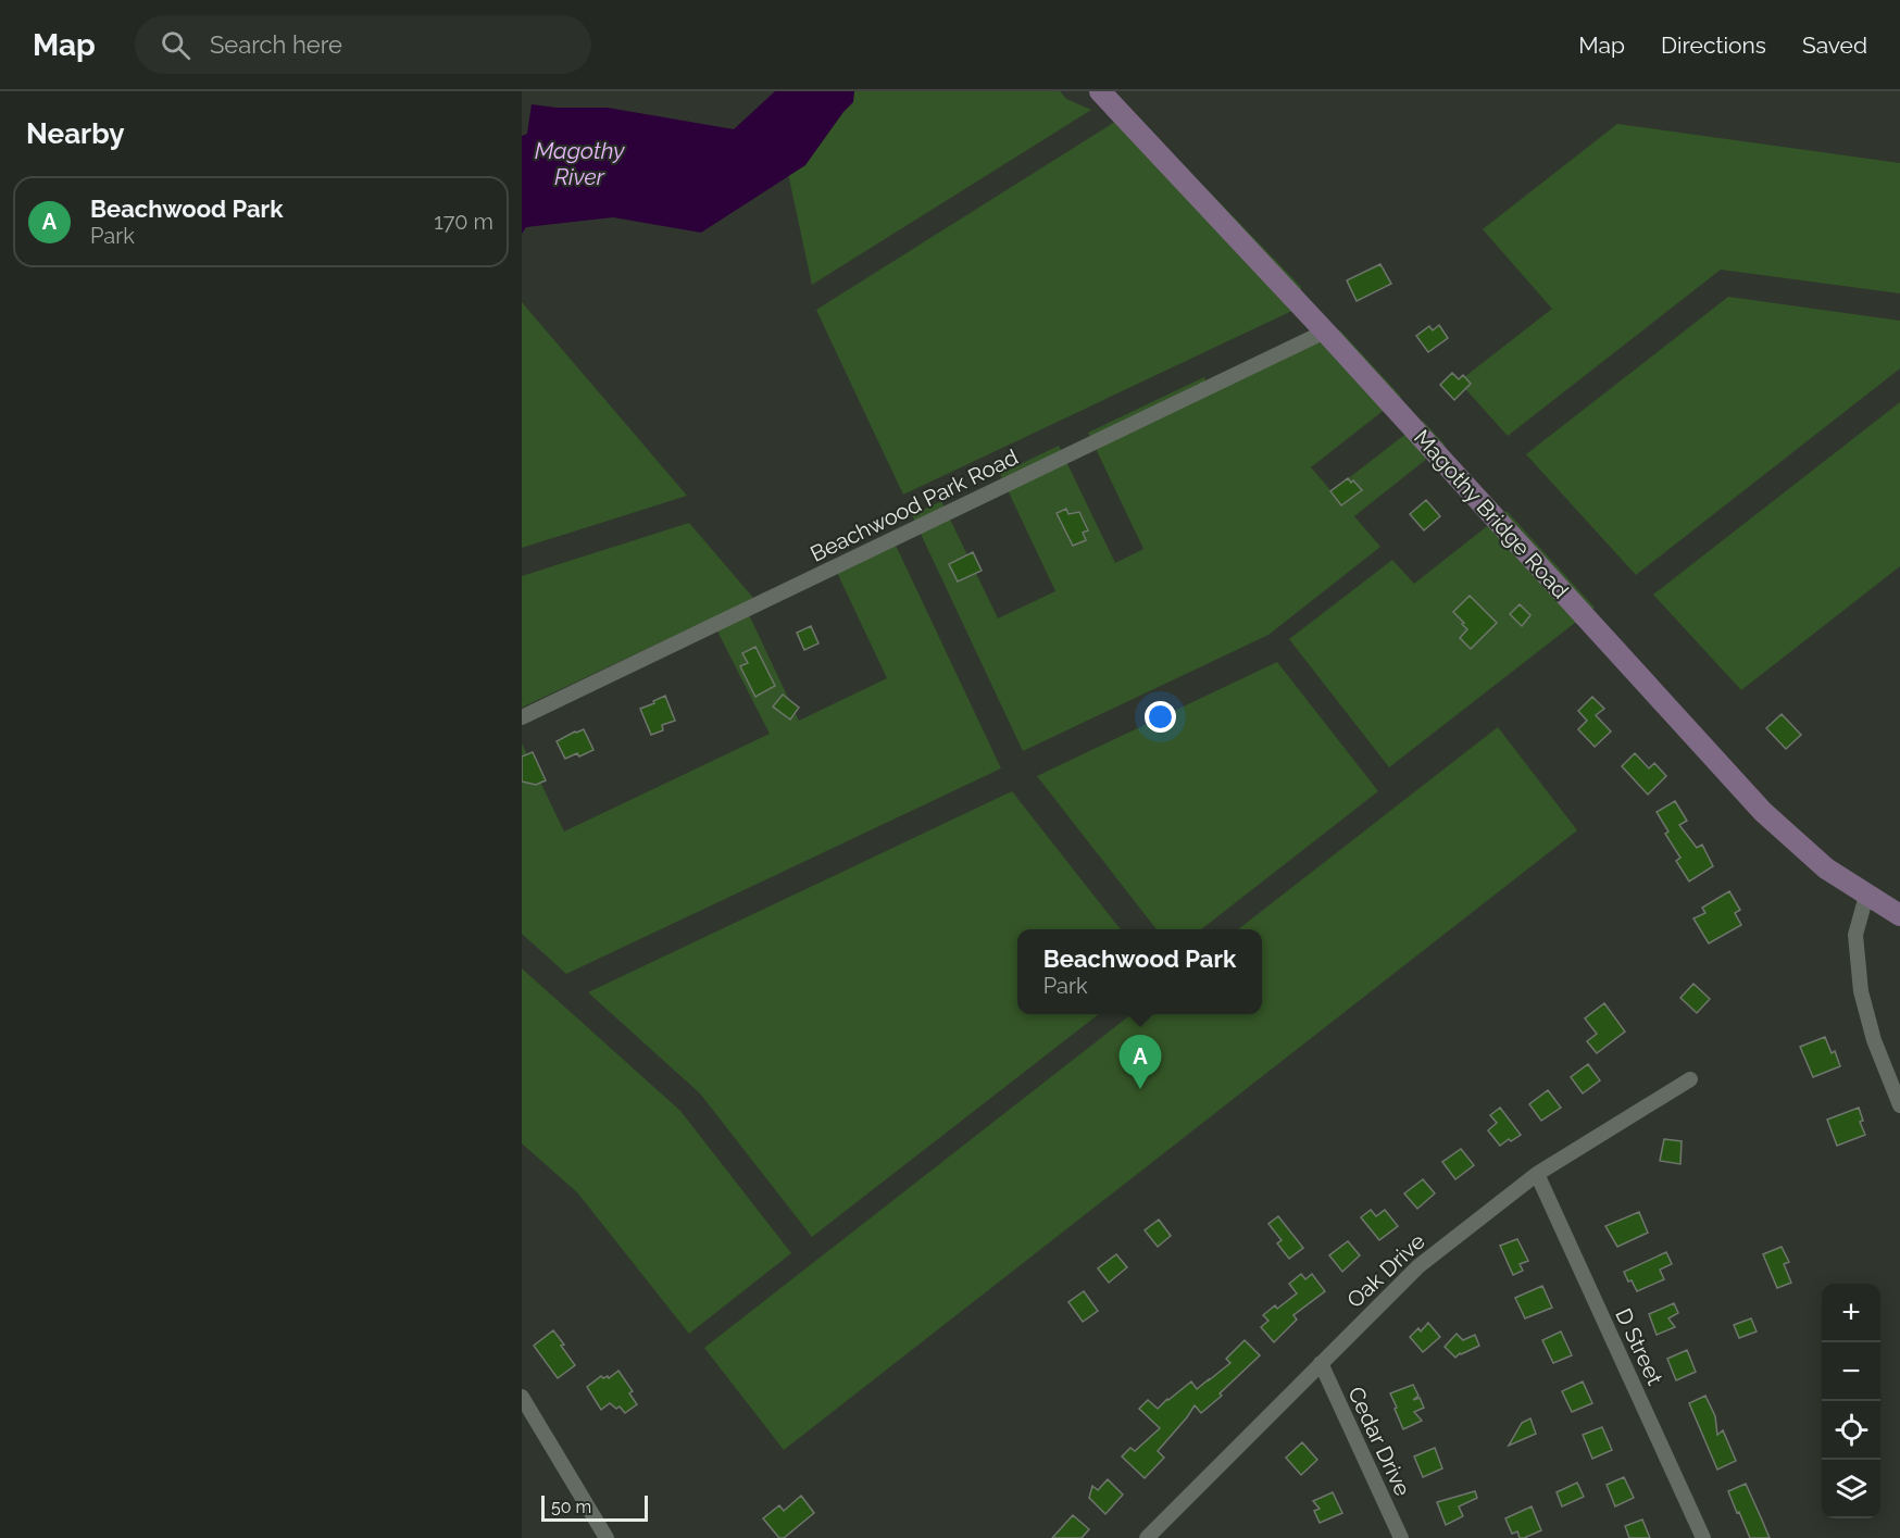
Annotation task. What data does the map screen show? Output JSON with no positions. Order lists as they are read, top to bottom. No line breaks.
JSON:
{"streets":{"main road":["Magothy Bridge Road"],"street":["Beachwood Park Road","Oak Drive","D Street","Cedar Drive"]},"crossings":[["Beachwood Park Road","Magothy Bridge Road"],["Oak Drive","D Street"],["Oak Drive","Cedar Drive"]],"water":["Magothy River"],"scale_bar":"50 m","page":{"header":"Map","search":"Search here","nav":["Map","Directions","Saved"],"heading":"Nearby","list":[{"mark":"A","name":"Beachwood Park","note":"Park","value":"170 m"}],"popup":["Beachwood Park","Park"],"pins":"A","map_buttons":["+","−"],"scale":"50 m"}}
